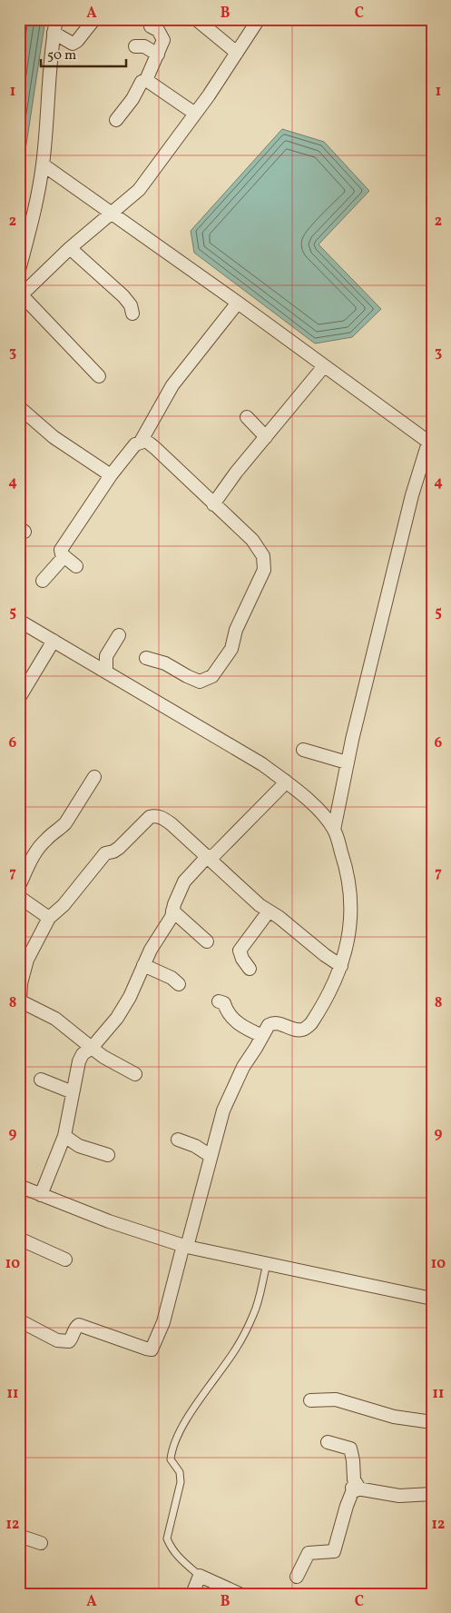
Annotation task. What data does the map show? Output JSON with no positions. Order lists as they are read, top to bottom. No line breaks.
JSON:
{"scale_bar":"50 m","grid":{"columns":["A","B","C"],"rows":["1","2","3","4","5","6","7","8","9","10","11","12"]}}
